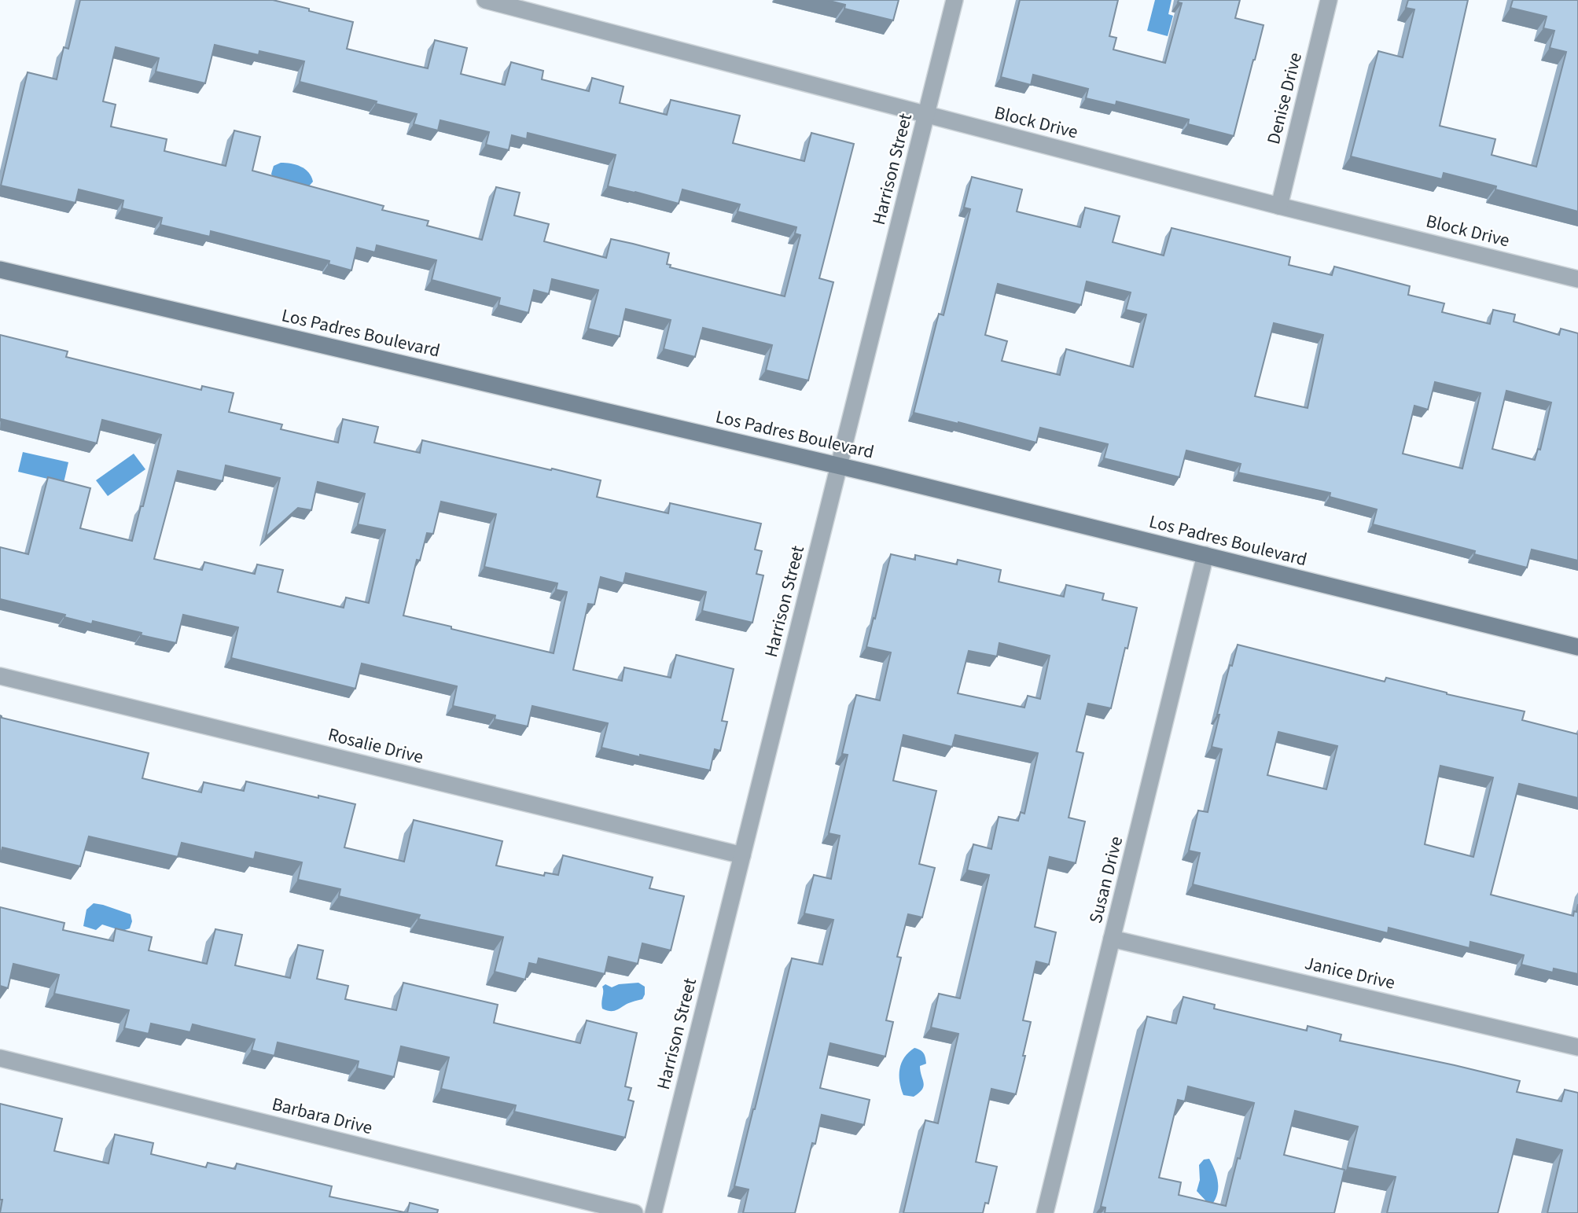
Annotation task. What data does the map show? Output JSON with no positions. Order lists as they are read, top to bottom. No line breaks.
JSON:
{"streets":{"street":["Denise Drive","Block Drive","Harrison Street","Los Padres Boulevard","Rosalie Drive","Susan Drive","Janice Drive","Barbara Drive"]},"crossings":[["Denise Drive","Block Drive"],["Block Drive","Harrison Street"],["Harrison Street","Los Padres Boulevard"],["Harrison Street","Rosalie Drive"],["Los Padres Boulevard","Susan Drive"],["Susan Drive","Janice Drive"]]}
